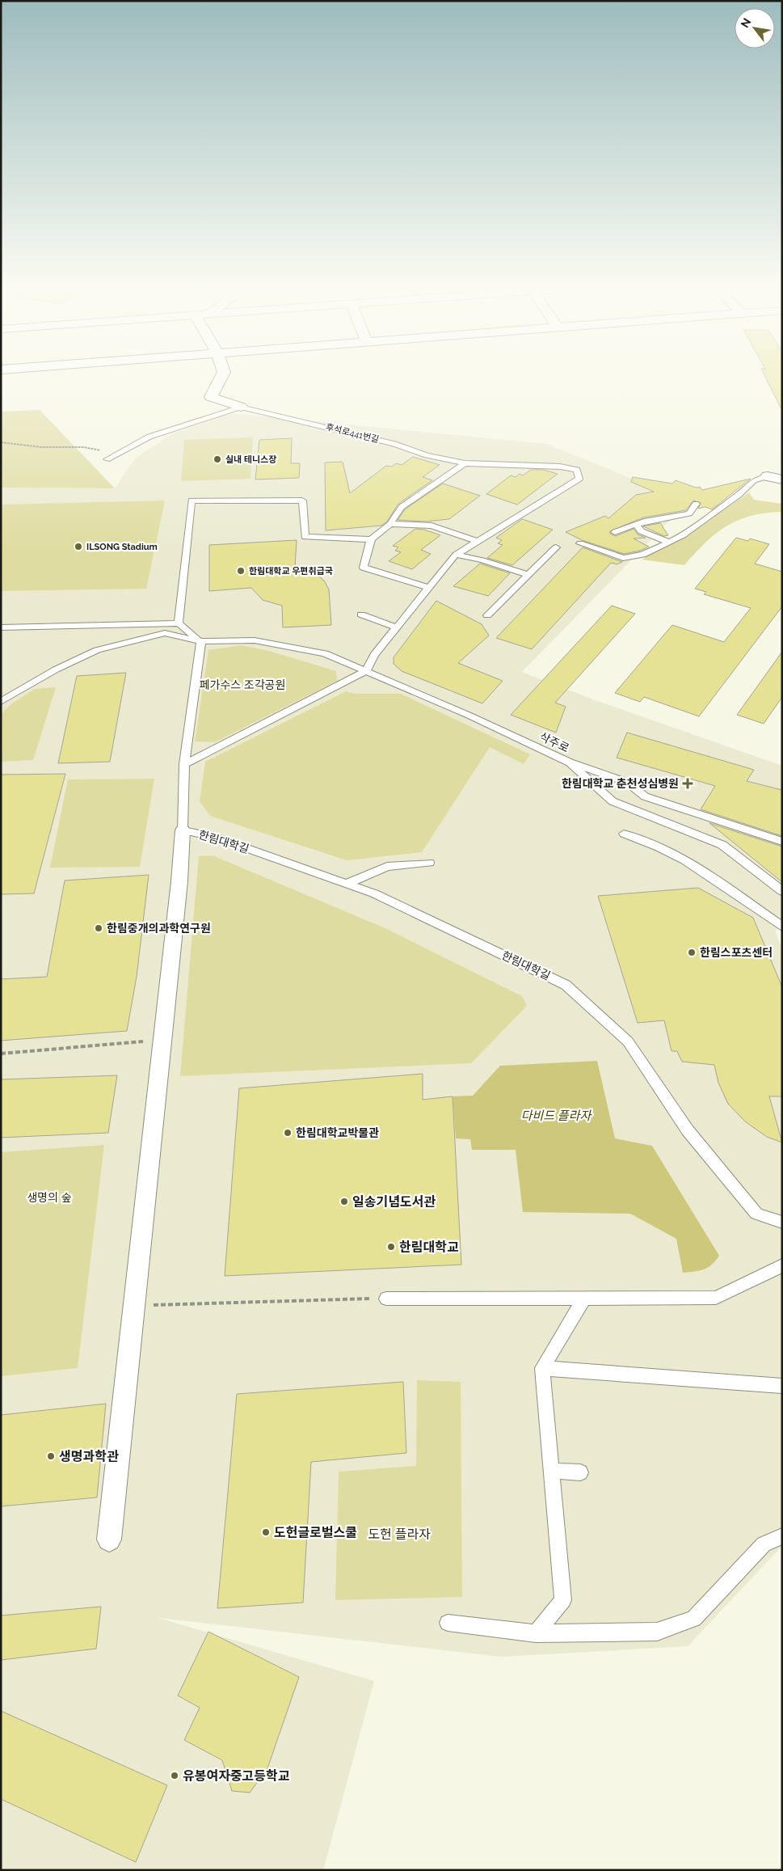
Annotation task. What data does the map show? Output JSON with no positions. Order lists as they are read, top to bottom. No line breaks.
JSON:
{"streets":{"street":["후석로441번길"],"lane":["삭주로","한림대학길"]},"water":["다비드 플라자"],"parks":["페가수스 조각공원","생명의 숲","도헌 플라자"],"places":{"other":["실내 테니스장","ILSONG Stadium","한림대학교 우편취급국","한림중개의과학연구원","한림스포츠센터","한림대학교박물관","일송기념도서관","한림대학교","생명과학관","도헌글로벌스쿨","유봉여자중고등학교"],"health":["한림대학교 춘천성심병원"]},"north":"top left"}
